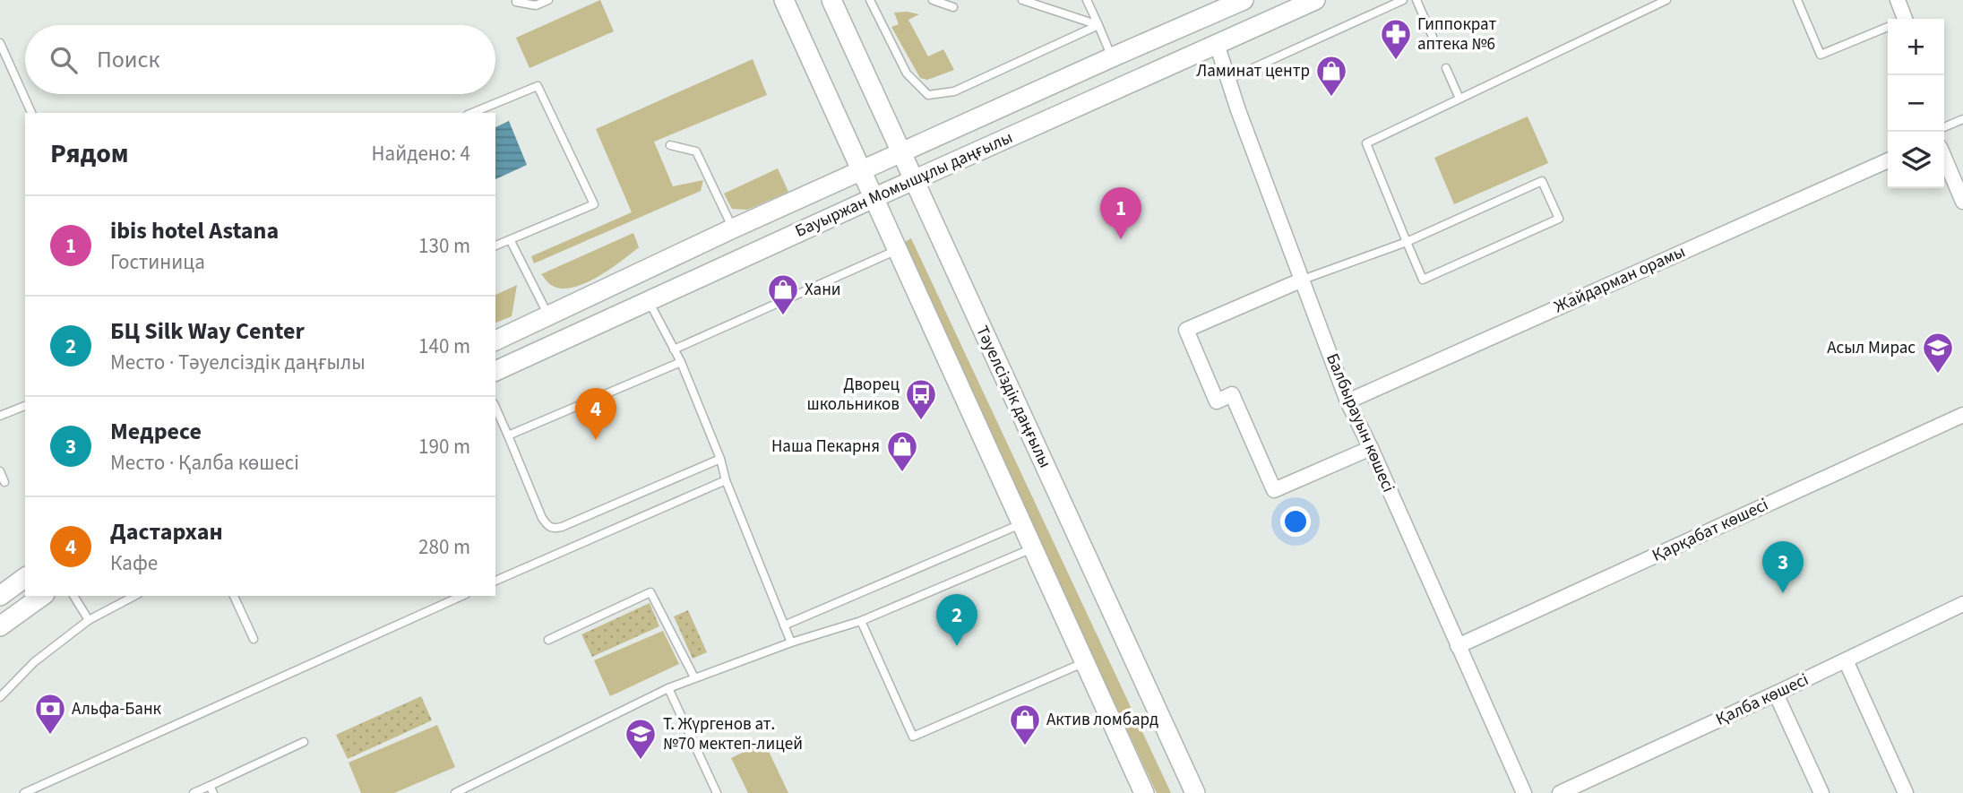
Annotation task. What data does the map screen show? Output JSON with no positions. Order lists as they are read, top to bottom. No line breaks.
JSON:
{"streets":{"main road":["Бауыржан Момышұлы даңғылы","Тәуелсіздік даңғылы"],"street":["Жайдарман орамы","Балбырауын көшесі","Қарқабат көшесі","Қалба көшесі"]},"crossings":[["Бауыржан Момышұлы даңғылы","Тәуелсіздік даңғылы"],["Бауыржан Момышұлы даңғылы","Балбырауын көшесі"],["Жайдарман орамы","Балбырауын көшесі"],["Балбырауын көшесі","Қарқабат көшесі"]],"places":{"pharmacy":["Гиппократ аптека №6"],"shop":["Ламинат центр","Хани","Наша Пекарня","Актив ломбард"],"school or university":["Асыл Мирас","Т. Жүргенов ат. №70 мектеп-лицей"],"bus stop":["Дворец школьников"],"bank":["Альфа-Банк"]},"page":{"map_buttons":["+","−"],"search":"Поиск","heading":["Рядом","Найдено: 4"],"pins":["1","4","3","2"],"list":[{"mark":"1","name":"ibis hotel Astana","note":"Гостиница","value":"130 m"},{"mark":"2","name":"БЦ Silk Way Center","note":"Место · Тәуелсіздік даңғылы","value":"140 m"},{"mark":"3","name":"Медресе","note":"Место · Қалба көшесі","value":"190 m"},{"mark":"4","name":"Дастархан","note":"Кафе","value":"280 m"}]}}
